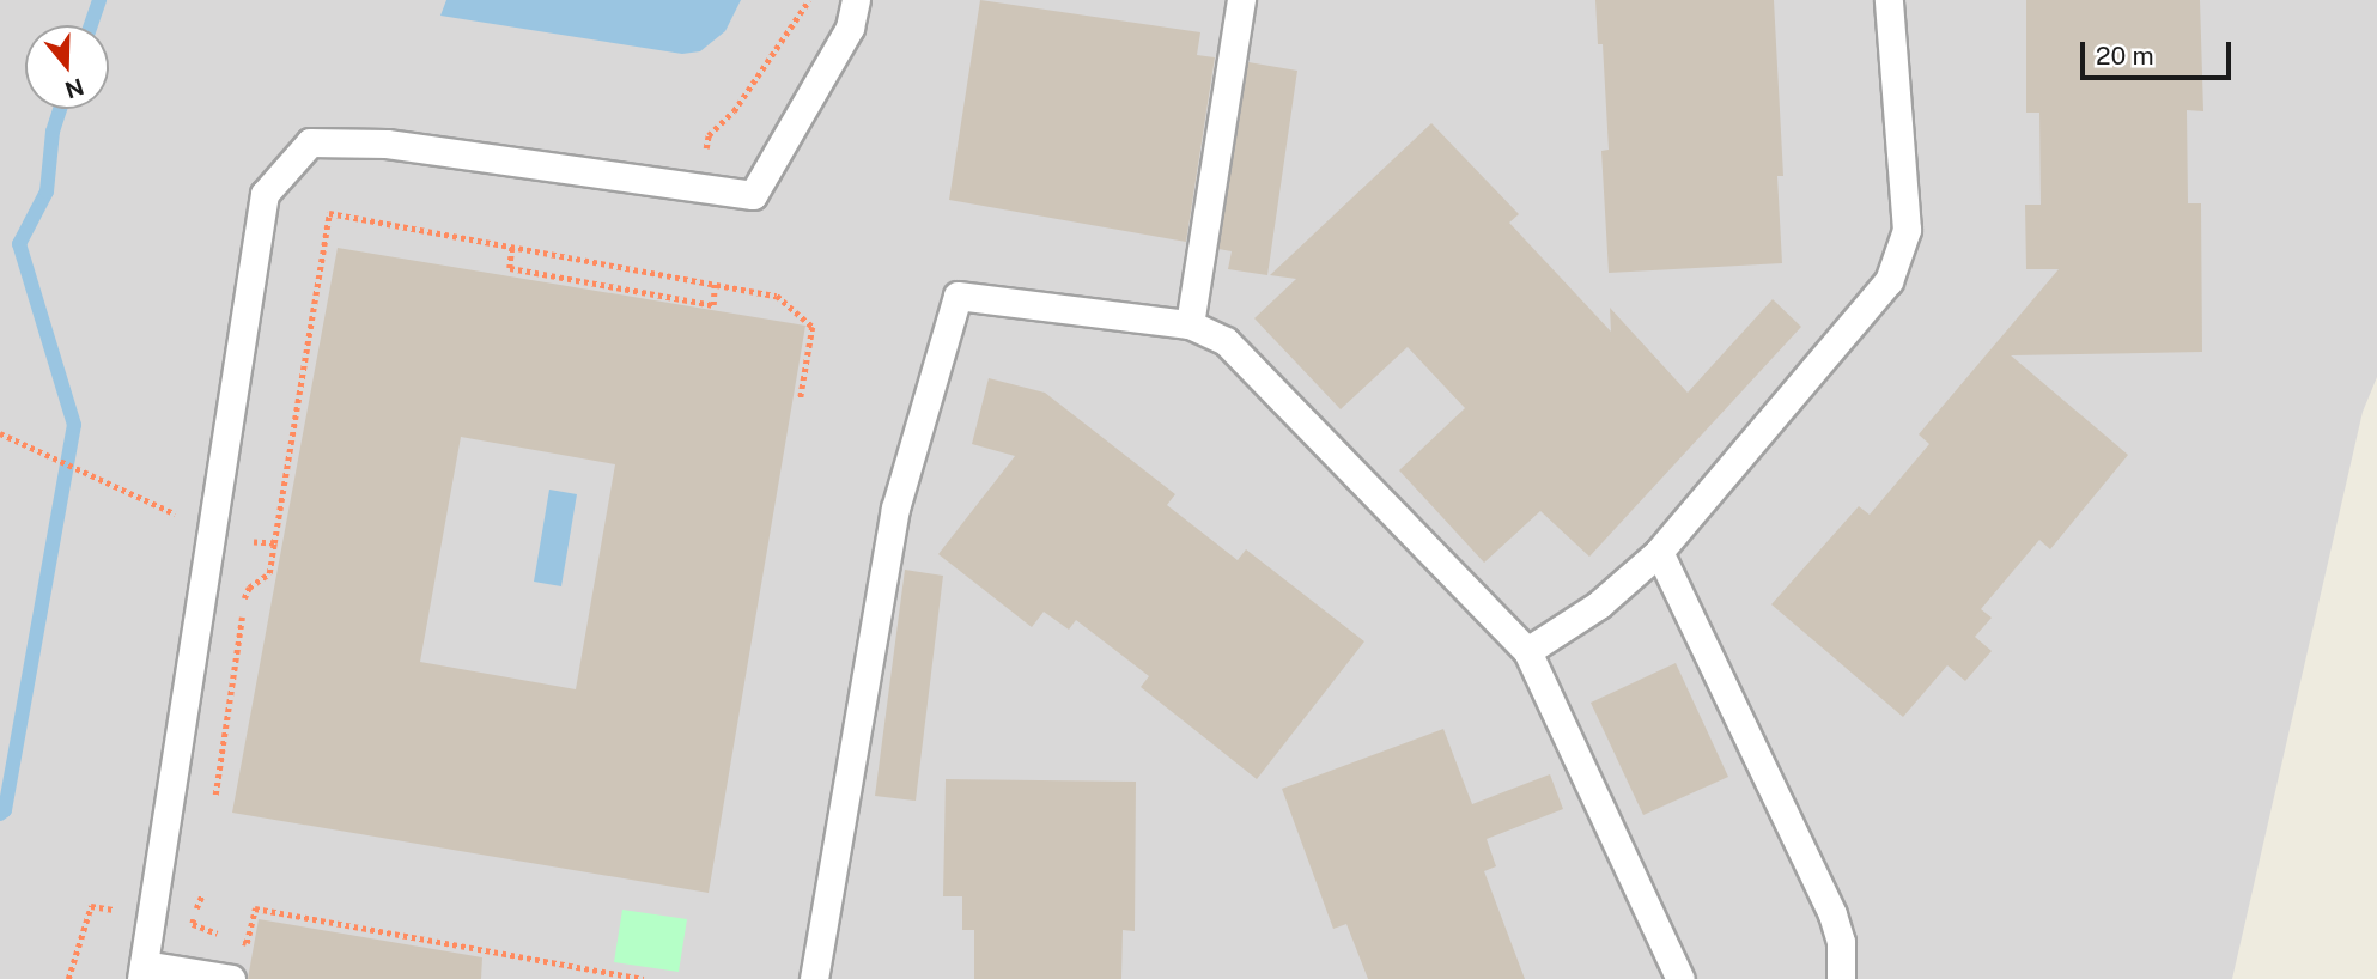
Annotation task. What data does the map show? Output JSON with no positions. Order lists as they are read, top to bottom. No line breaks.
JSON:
{"scale_bar":"20 m","north":"bottom"}
